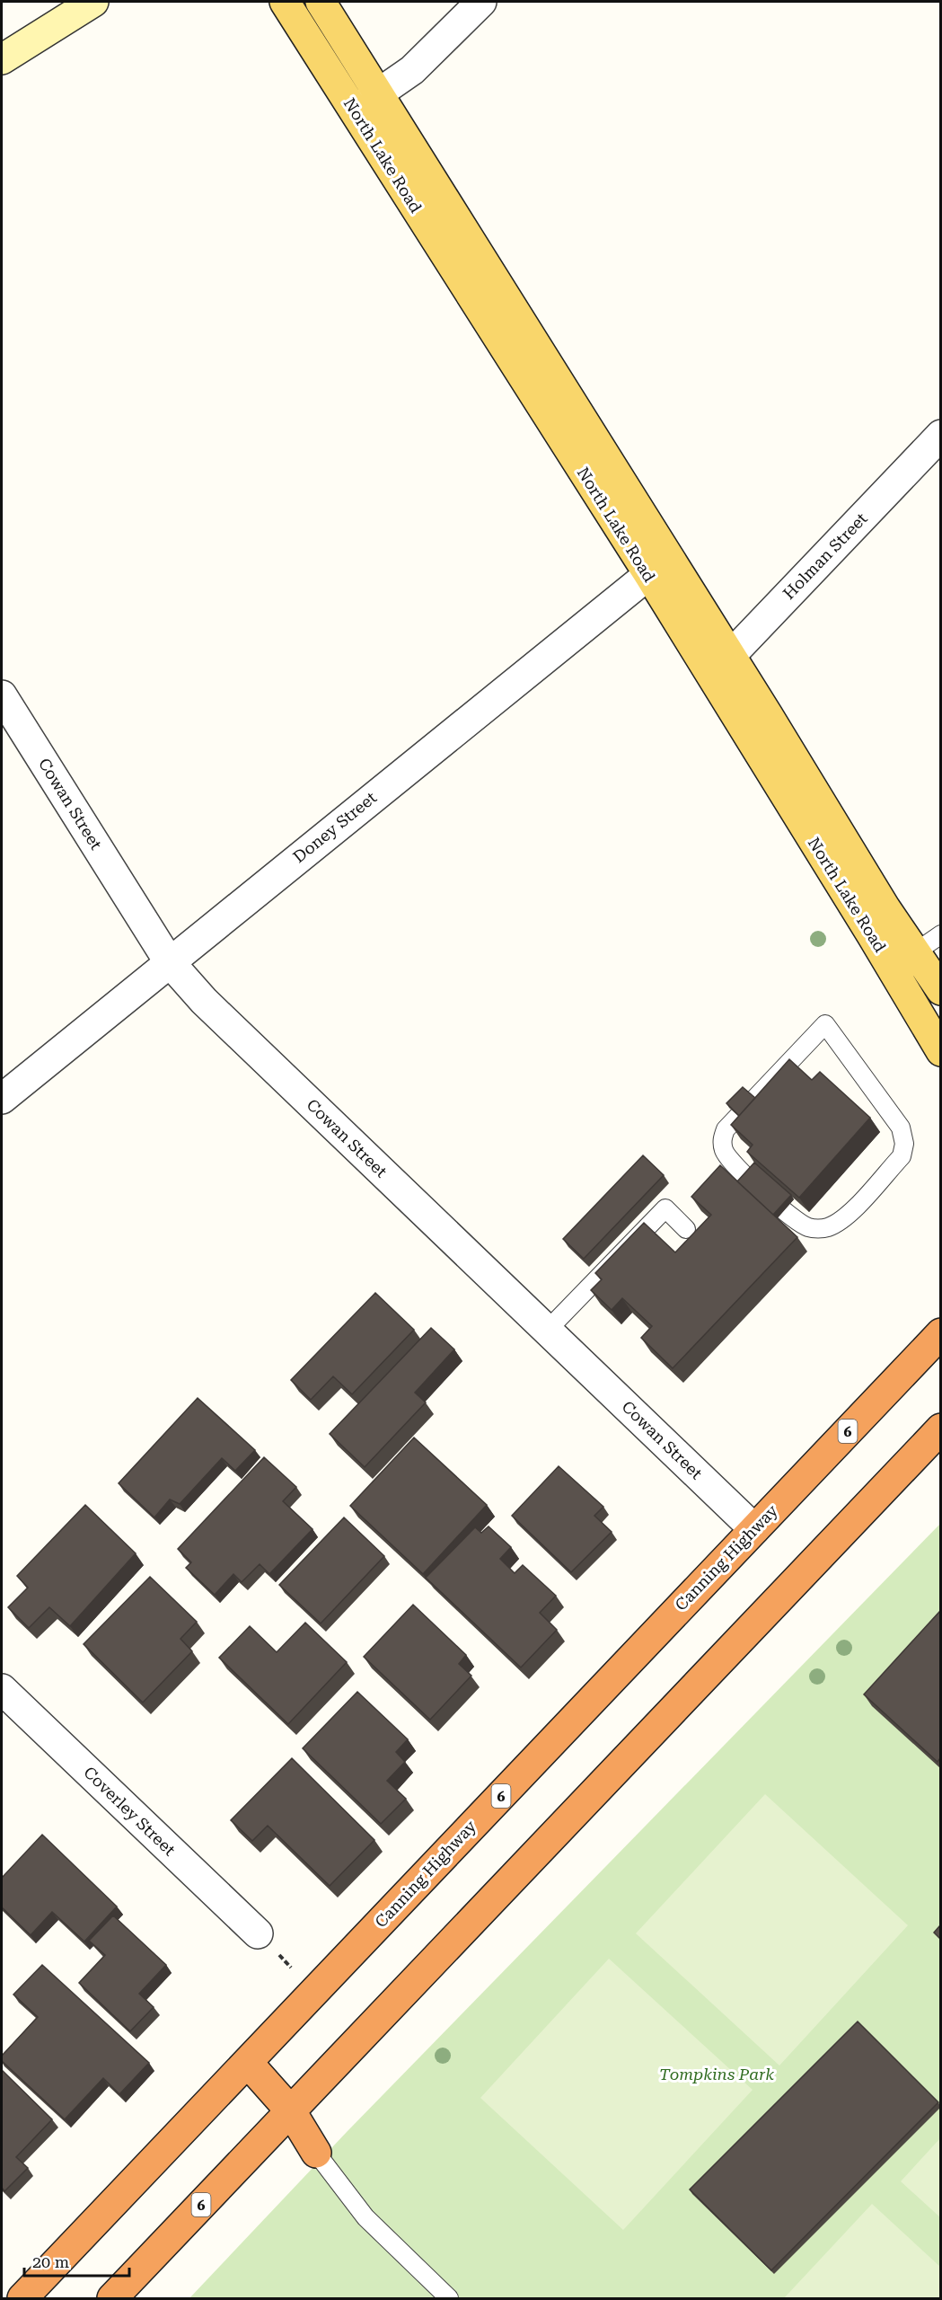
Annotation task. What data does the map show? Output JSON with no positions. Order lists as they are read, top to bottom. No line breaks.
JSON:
{"streets":{"highway":["6","Canning Highway"],"main road":["North Lake Road"],"street":["Holman Street","Cowan Street","Doney Street","Coverley Street"]},"crossings":[["North Lake Road","Holman Street"],["North Lake Road","Doney Street"],["Cowan Street","Doney Street"],["Cowan Street","Canning Highway"]],"parks":["Tompkins Park"],"scale_bar":"20 m"}
